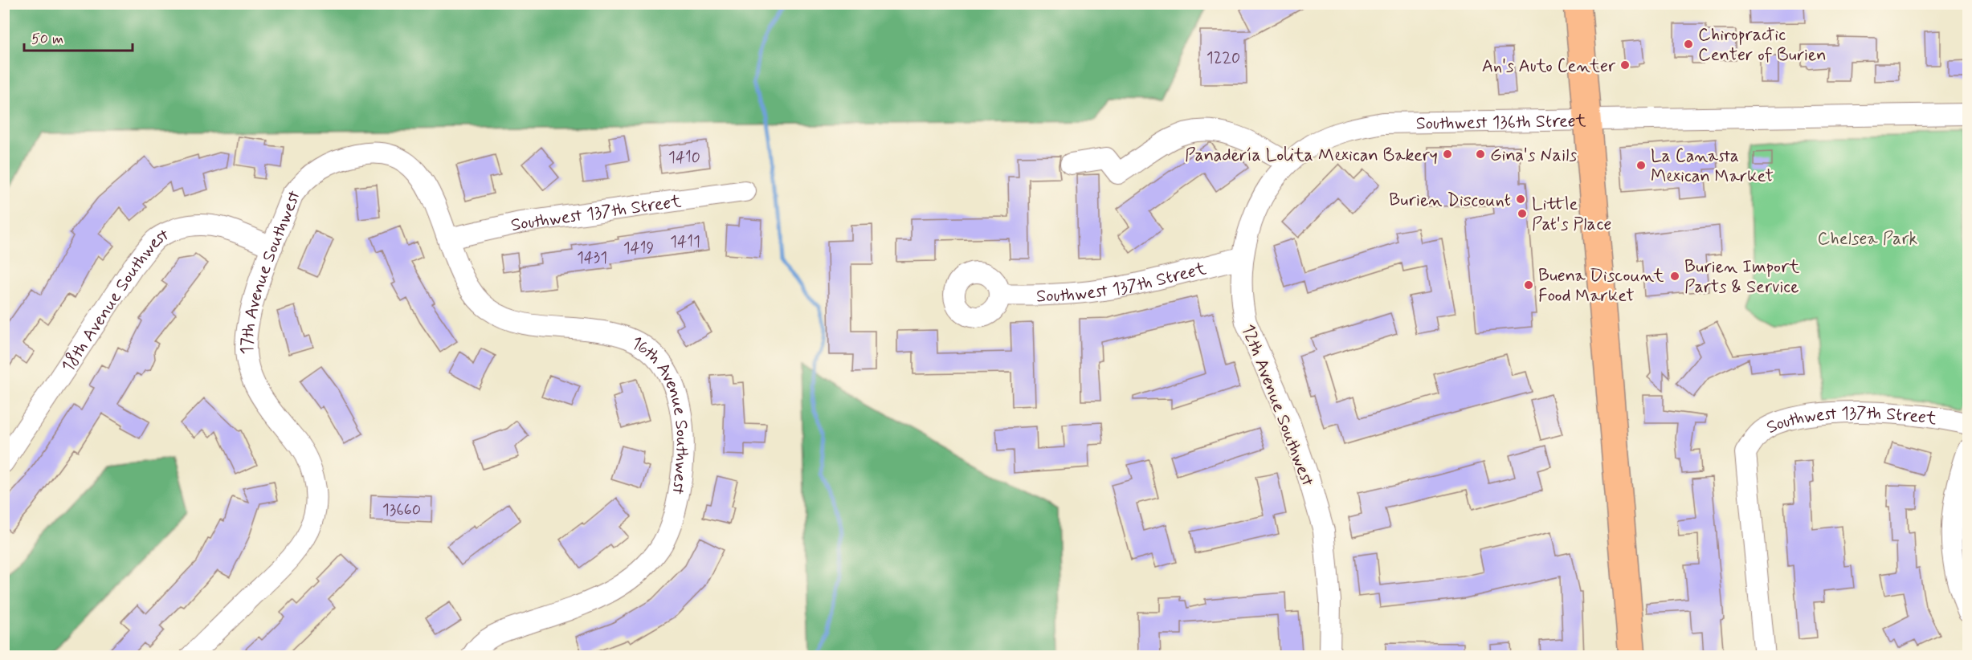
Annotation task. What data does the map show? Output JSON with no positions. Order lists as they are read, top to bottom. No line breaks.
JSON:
{"streets":{"street":["Southwest 136th Street","Southwest 137th Street","17th Avenue Southwest","18th Avenue Southwest","12th Avenue Southwest","16th Avenue Southwest"]},"crossings":[["Southwest 136th Street","12th Avenue Southwest"],["Southwest 137th Street","12th Avenue Southwest"],["Southwest 137th Street","16th Avenue Southwest"],["17th Avenue Southwest","18th Avenue Southwest"],["17th Avenue Southwest","16th Avenue Southwest"]],"parks":["Chelsea Park"],"places":["Chiropractic Center of Burien","An's Auto Center","Panadería Lolita Mexican Bakery","Gina's Nails","La Canasta Mexican Market","Burien Discount","Little Pat's Place","Burien Import Parts & Service","Buena Discount Food Market"],"house_numbers":["1220","1410","1411","1419","1431","13660"],"scale_bar":"50 m"}
